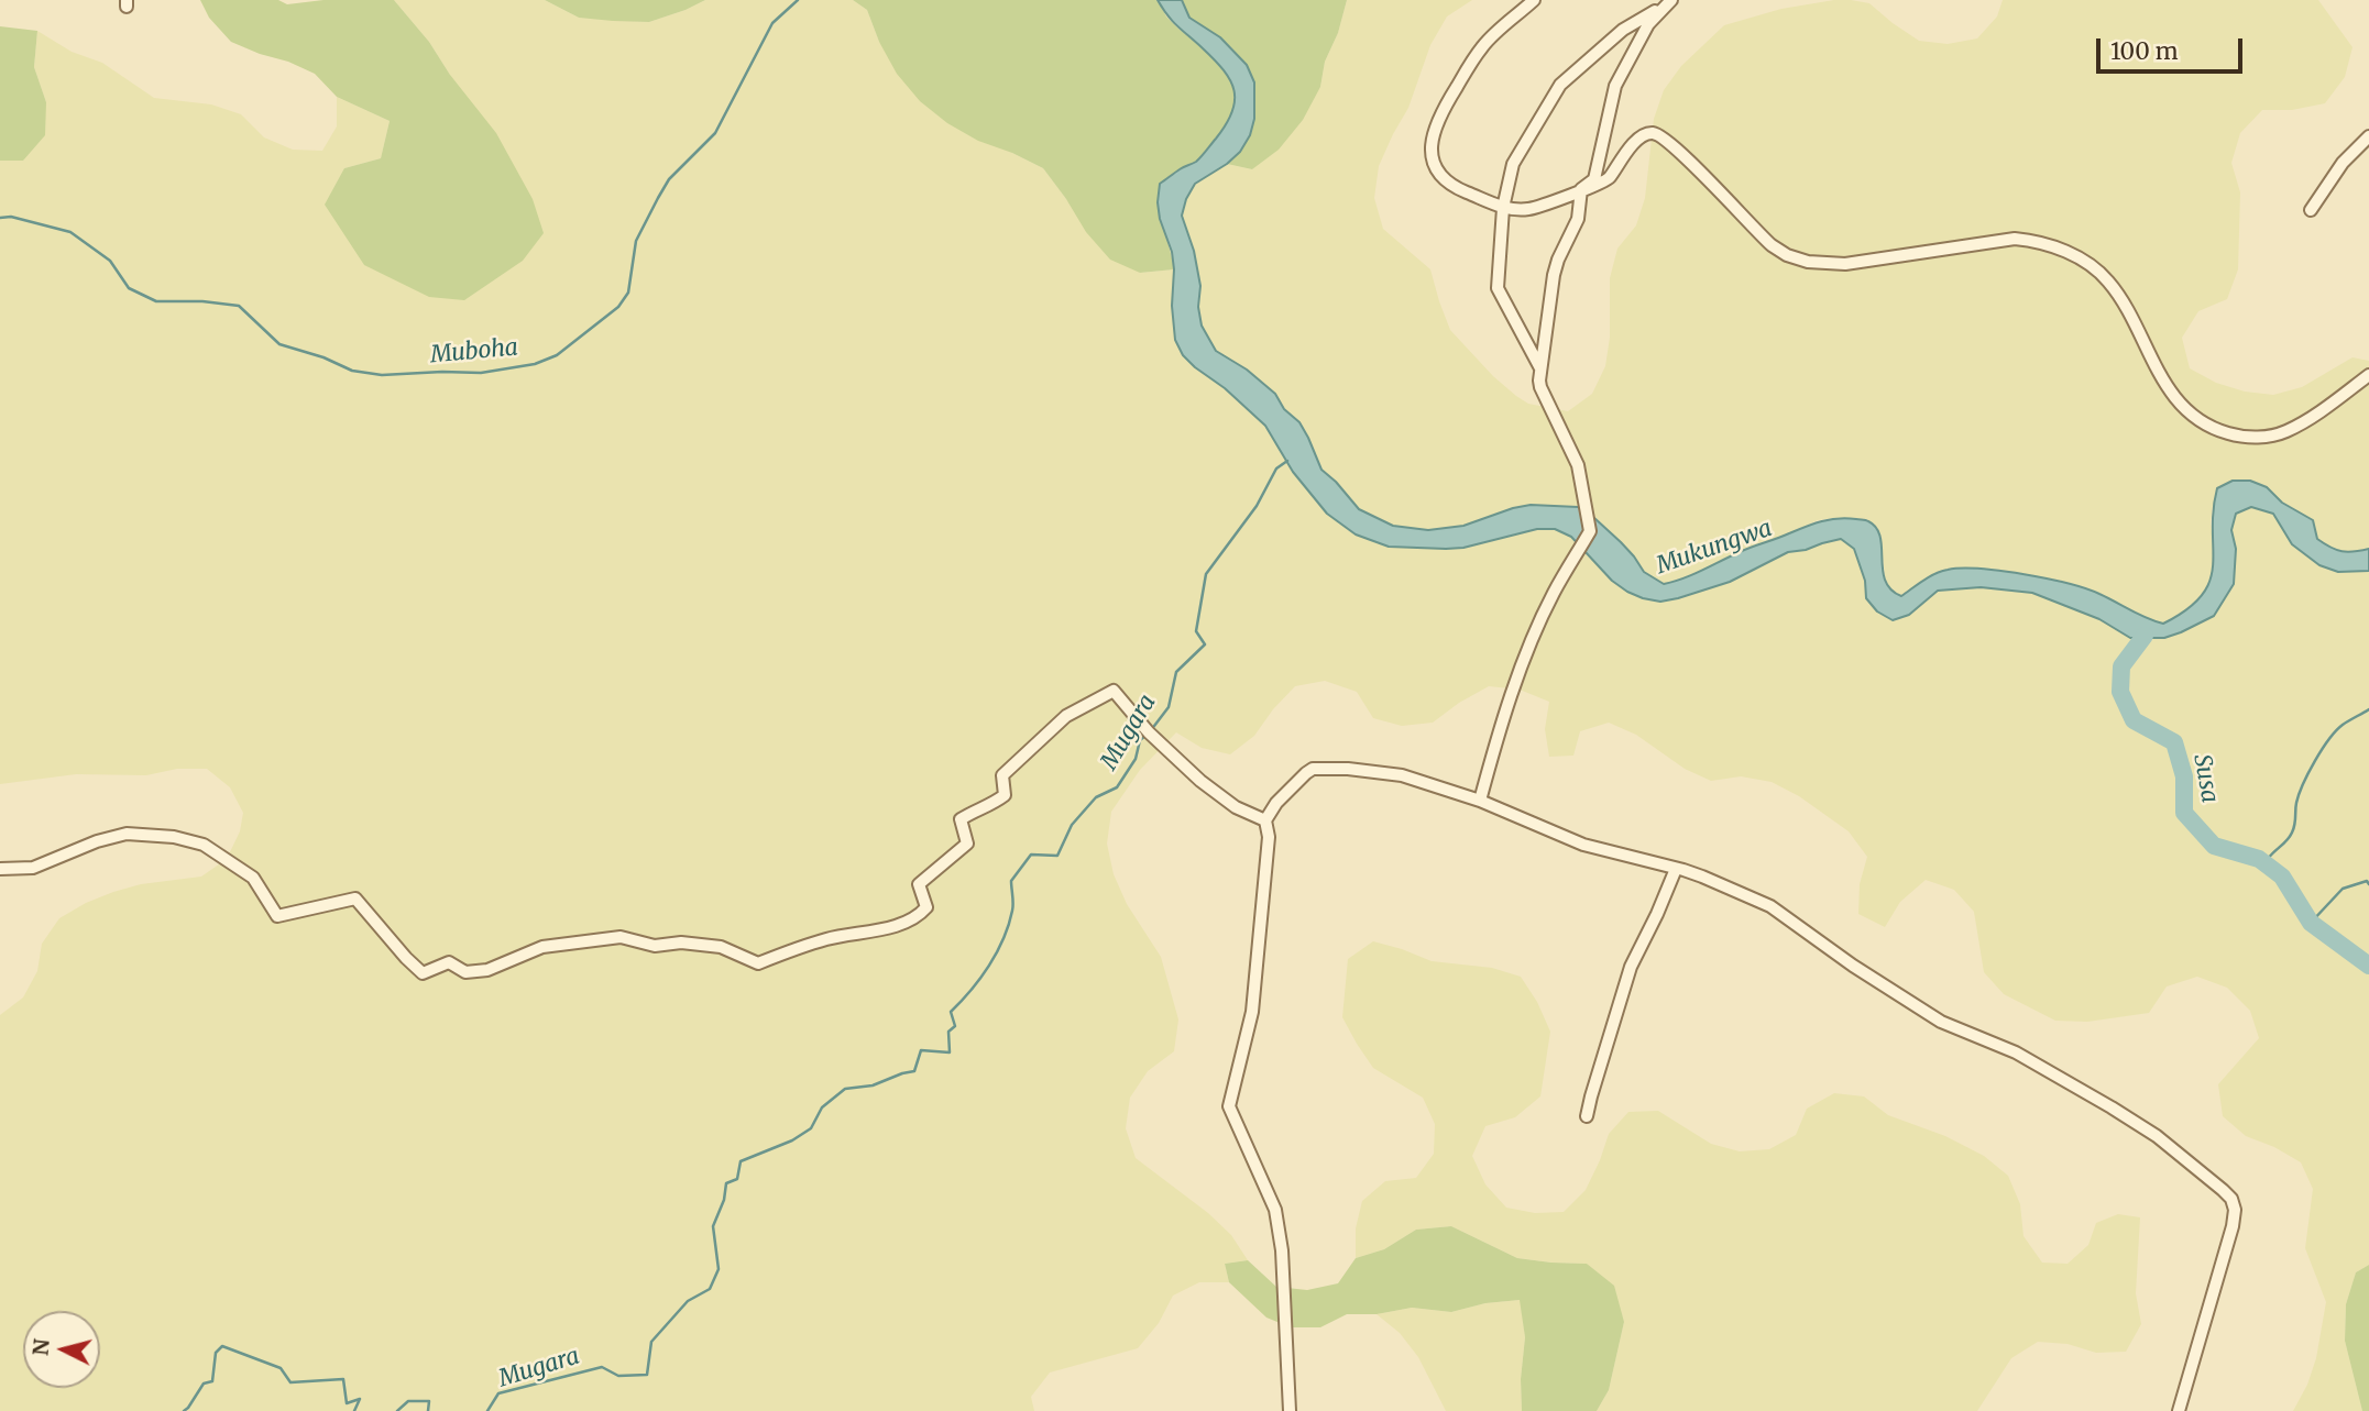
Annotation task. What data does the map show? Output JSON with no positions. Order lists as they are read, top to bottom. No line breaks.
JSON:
{"water":["Muboha","Mukungwa","Mugara","Susa"],"scale_bar":"100 m","north":"left"}
